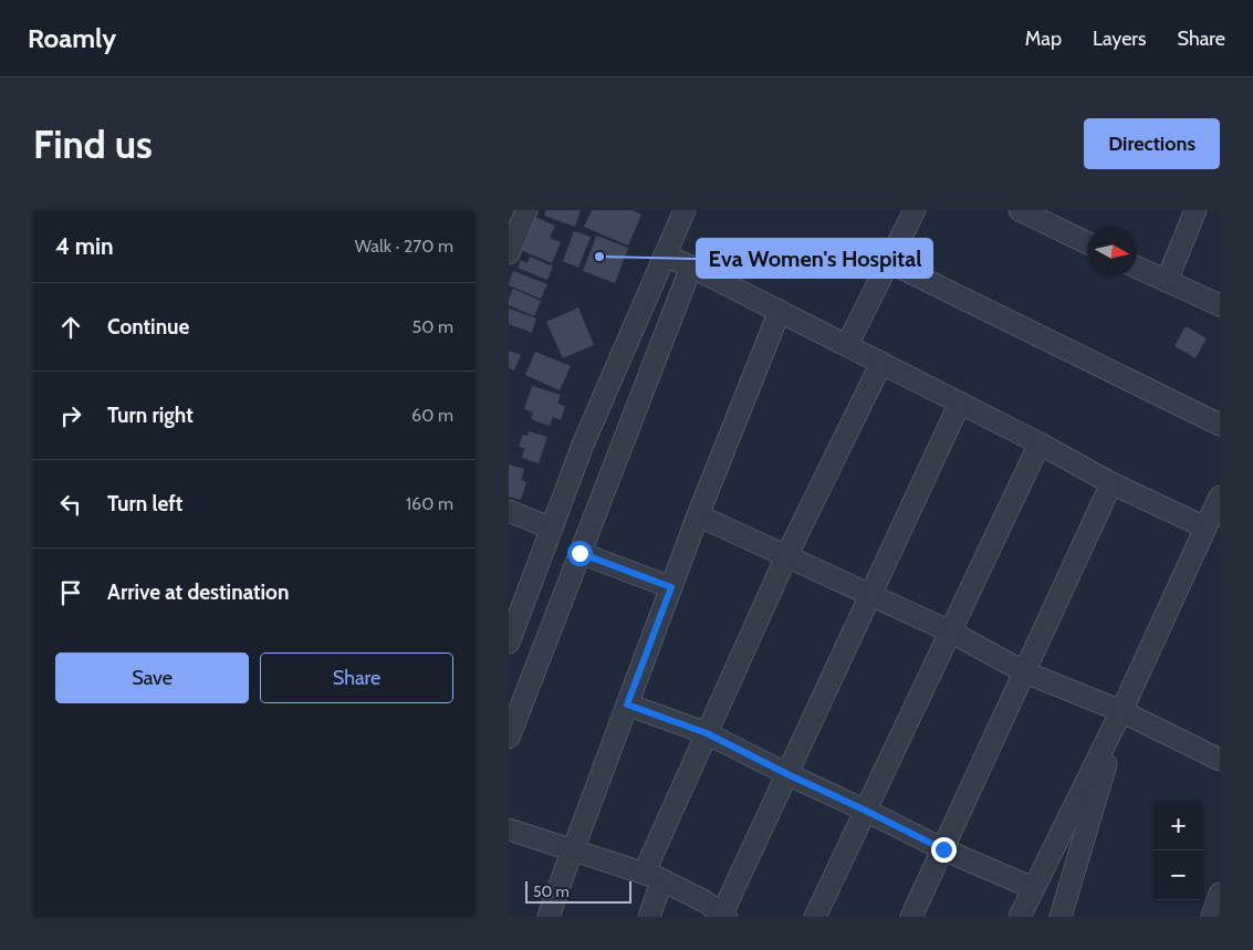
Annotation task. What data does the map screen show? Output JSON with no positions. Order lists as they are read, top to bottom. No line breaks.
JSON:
{"places":["Eva Women's Hospital"],"scale_bar":"50 m","north":"right","page":{"header":"Roamly","nav":["Map","Layers","Share"],"buttons":["Directions",["Save","Share"]],"title":"Find us","heading":["4 min","Walk · 270 m"],"list":[["Continue","50 m"],["Turn right","60 m"],["Turn left","160 m"],"Arrive at destination"],"map_buttons":["+","−"],"scale":"50 m"}}
